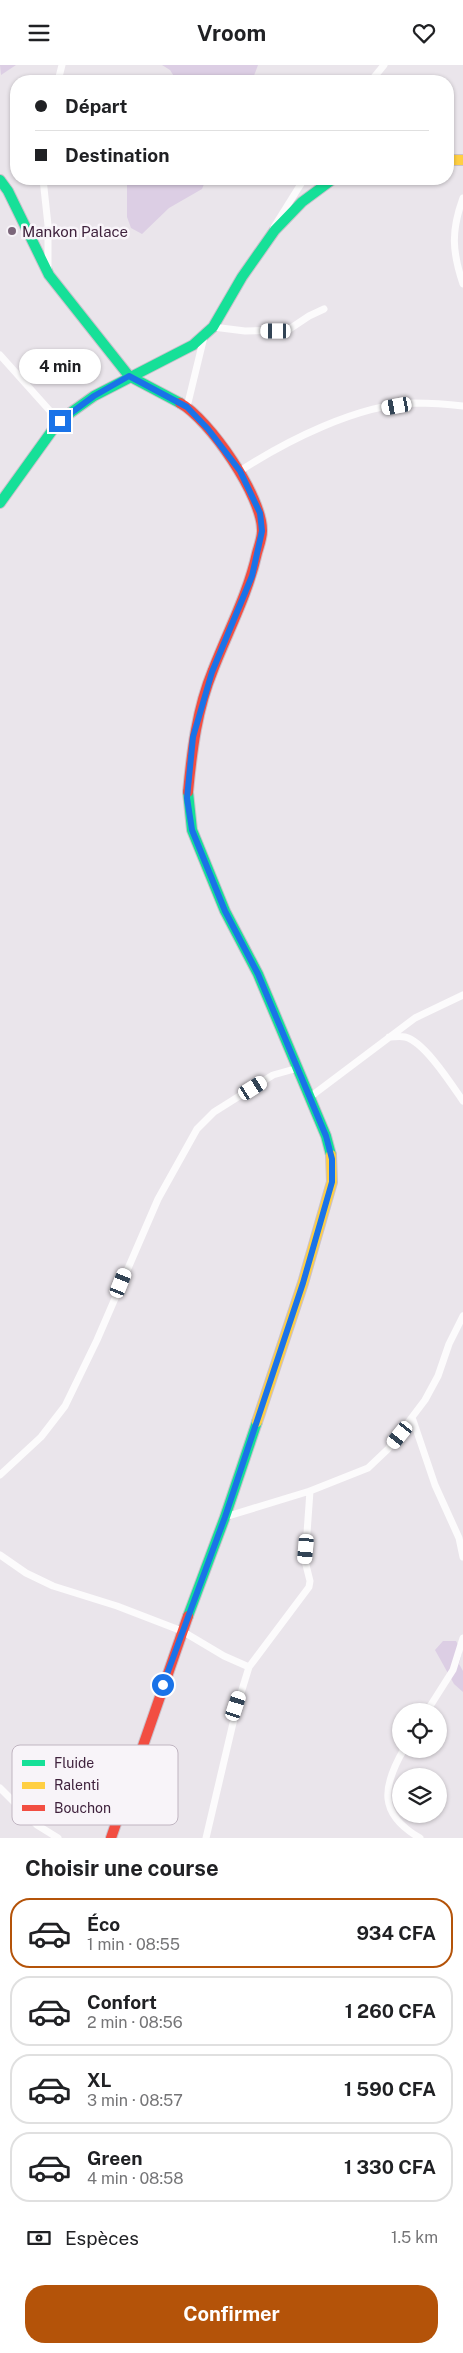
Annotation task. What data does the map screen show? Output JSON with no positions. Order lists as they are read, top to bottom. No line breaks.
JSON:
{"places":["Mankon Palace"],"legend":["Fluide","Ralenti","Bouchon"],"page":{"header":"Vroom","banner":["Départ","Destination"],"bubble":"4 min","heading":"Choisir une course","list":[{"name":"Éco","note":"1 min · 08:55","value":"934 CFA"},{"name":"Confort","note":"2 min · 08:56","value":"1 260 CFA"},{"name":"XL","note":"3 min · 08:57","value":"1 590 CFA"},{"name":"Green","note":"4 min · 08:58","value":"1 330 CFA"}],"pay":["Espèces","1.5 km"],"buttons":"Confirmer"}}
